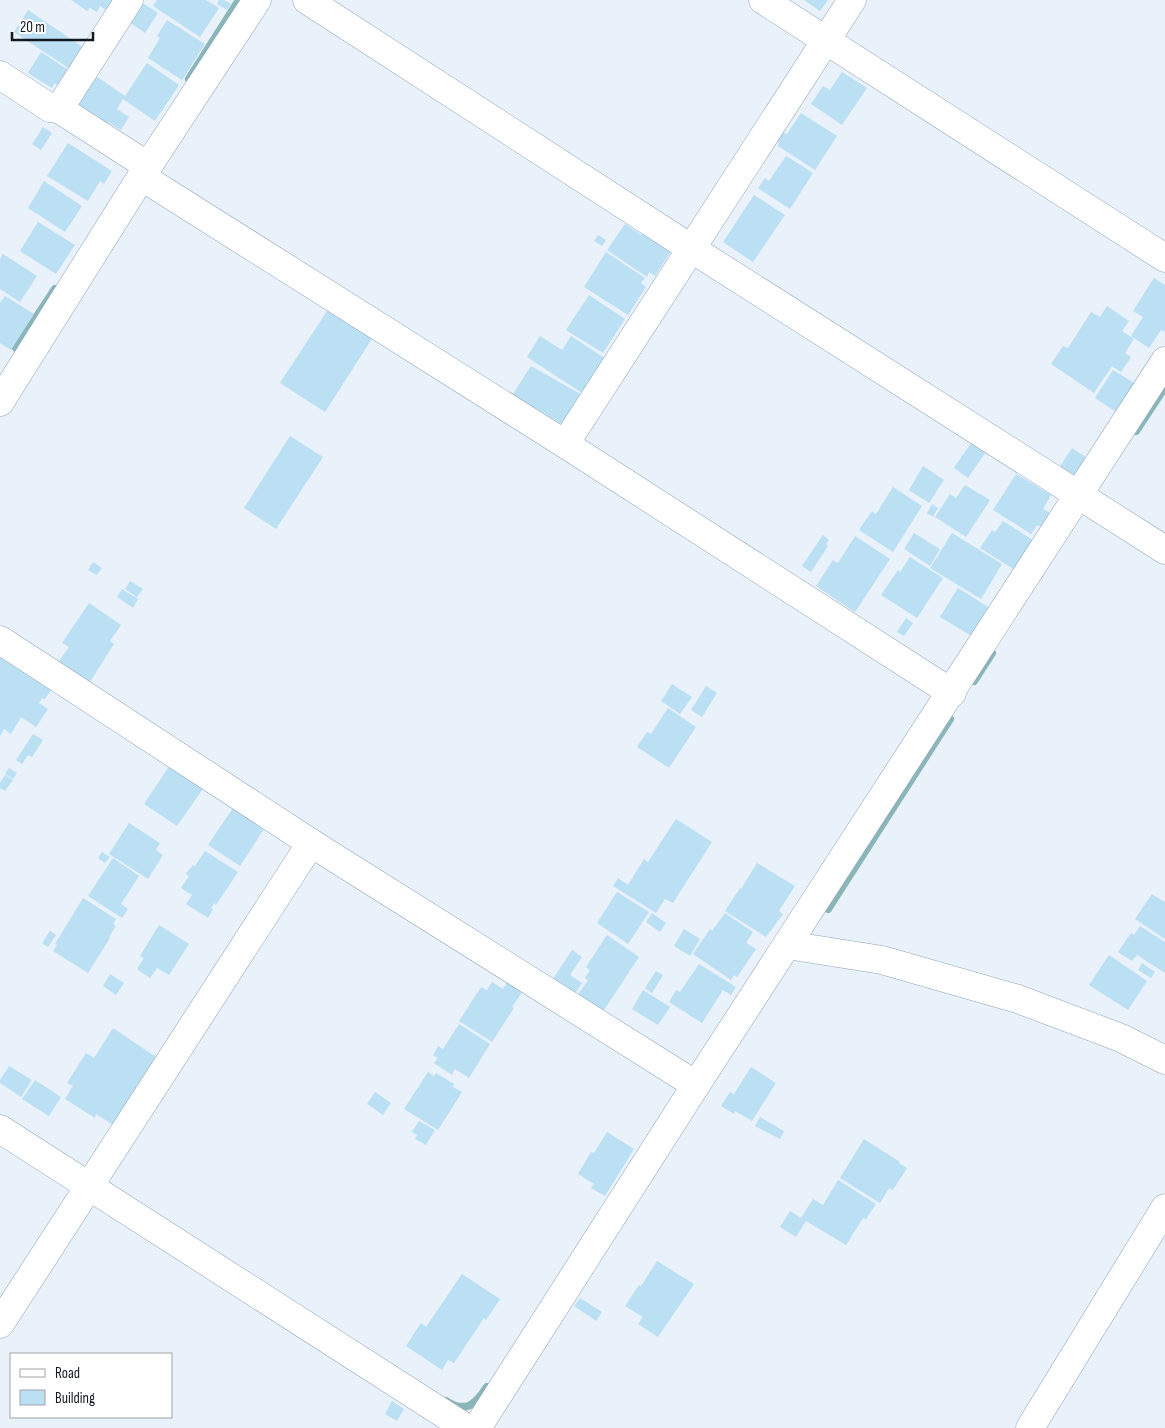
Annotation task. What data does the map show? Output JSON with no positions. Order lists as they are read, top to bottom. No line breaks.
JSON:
{"legend":["Road","Building"],"scale_bar":"20 m"}
